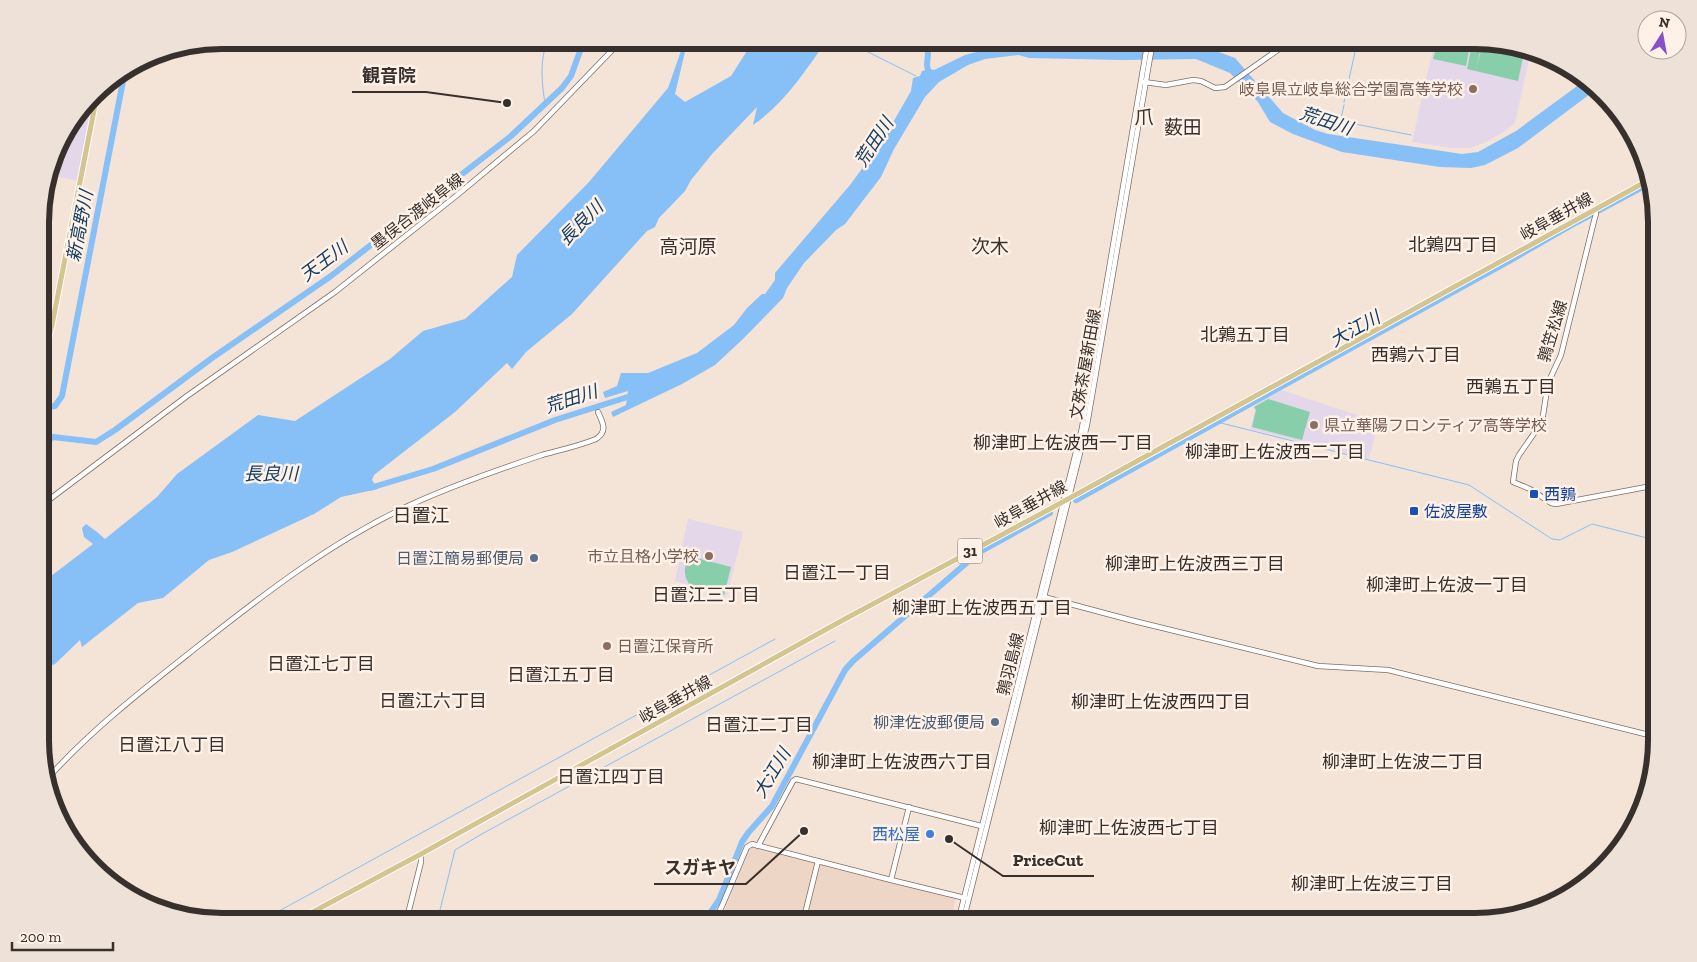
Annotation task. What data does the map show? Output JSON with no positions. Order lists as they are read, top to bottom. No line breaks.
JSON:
{"streets":{"main road":["墨俣合渡岐阜線","岐阜垂井線","鶉笠松線","文殊茶屋新田線","31","鶉羽島線"]},"crossings":[["岐阜垂井線","鶉笠松線"],["岐阜垂井線","文殊茶屋新田線"],["岐阜垂井線","鶉羽島線"],["文殊茶屋新田線","鶉羽島線"]],"districts":["爪","薮田","北鶉四丁目","高河原","次木","北鶉五丁目","西鶉六丁目","西鶉五丁目","柳津町上佐波西一丁目","柳津町上佐波西二丁目","日置江","柳津町上佐波西三丁目","日置江一丁目","柳津町上佐波一丁目","日置江三丁目","柳津町上佐波西五丁目","日置江七丁目","日置江五丁目","日置江六丁目","柳津町上佐波西四丁目","日置江二丁目","日置江八丁目","柳津町上佐波西六丁目","柳津町上佐波二丁目","日置江四丁目","柳津町上佐波西七丁目","柳津町上佐波三丁目"],"water":["荒田川","長良川","新高野川","天王川","大江川"],"places":{"other":["岐阜県立岐阜総合学園高等学校","観音院","県立華陽フロンティア高等学校","市立且格小学校","日置江簡易郵便局","日置江保育所","柳津佐波郵便局","スガキヤ","西松屋","PriceCut"],"transit":["西鶉","佐波屋敷"]},"scale_bar":"200 m","north":"top"}
